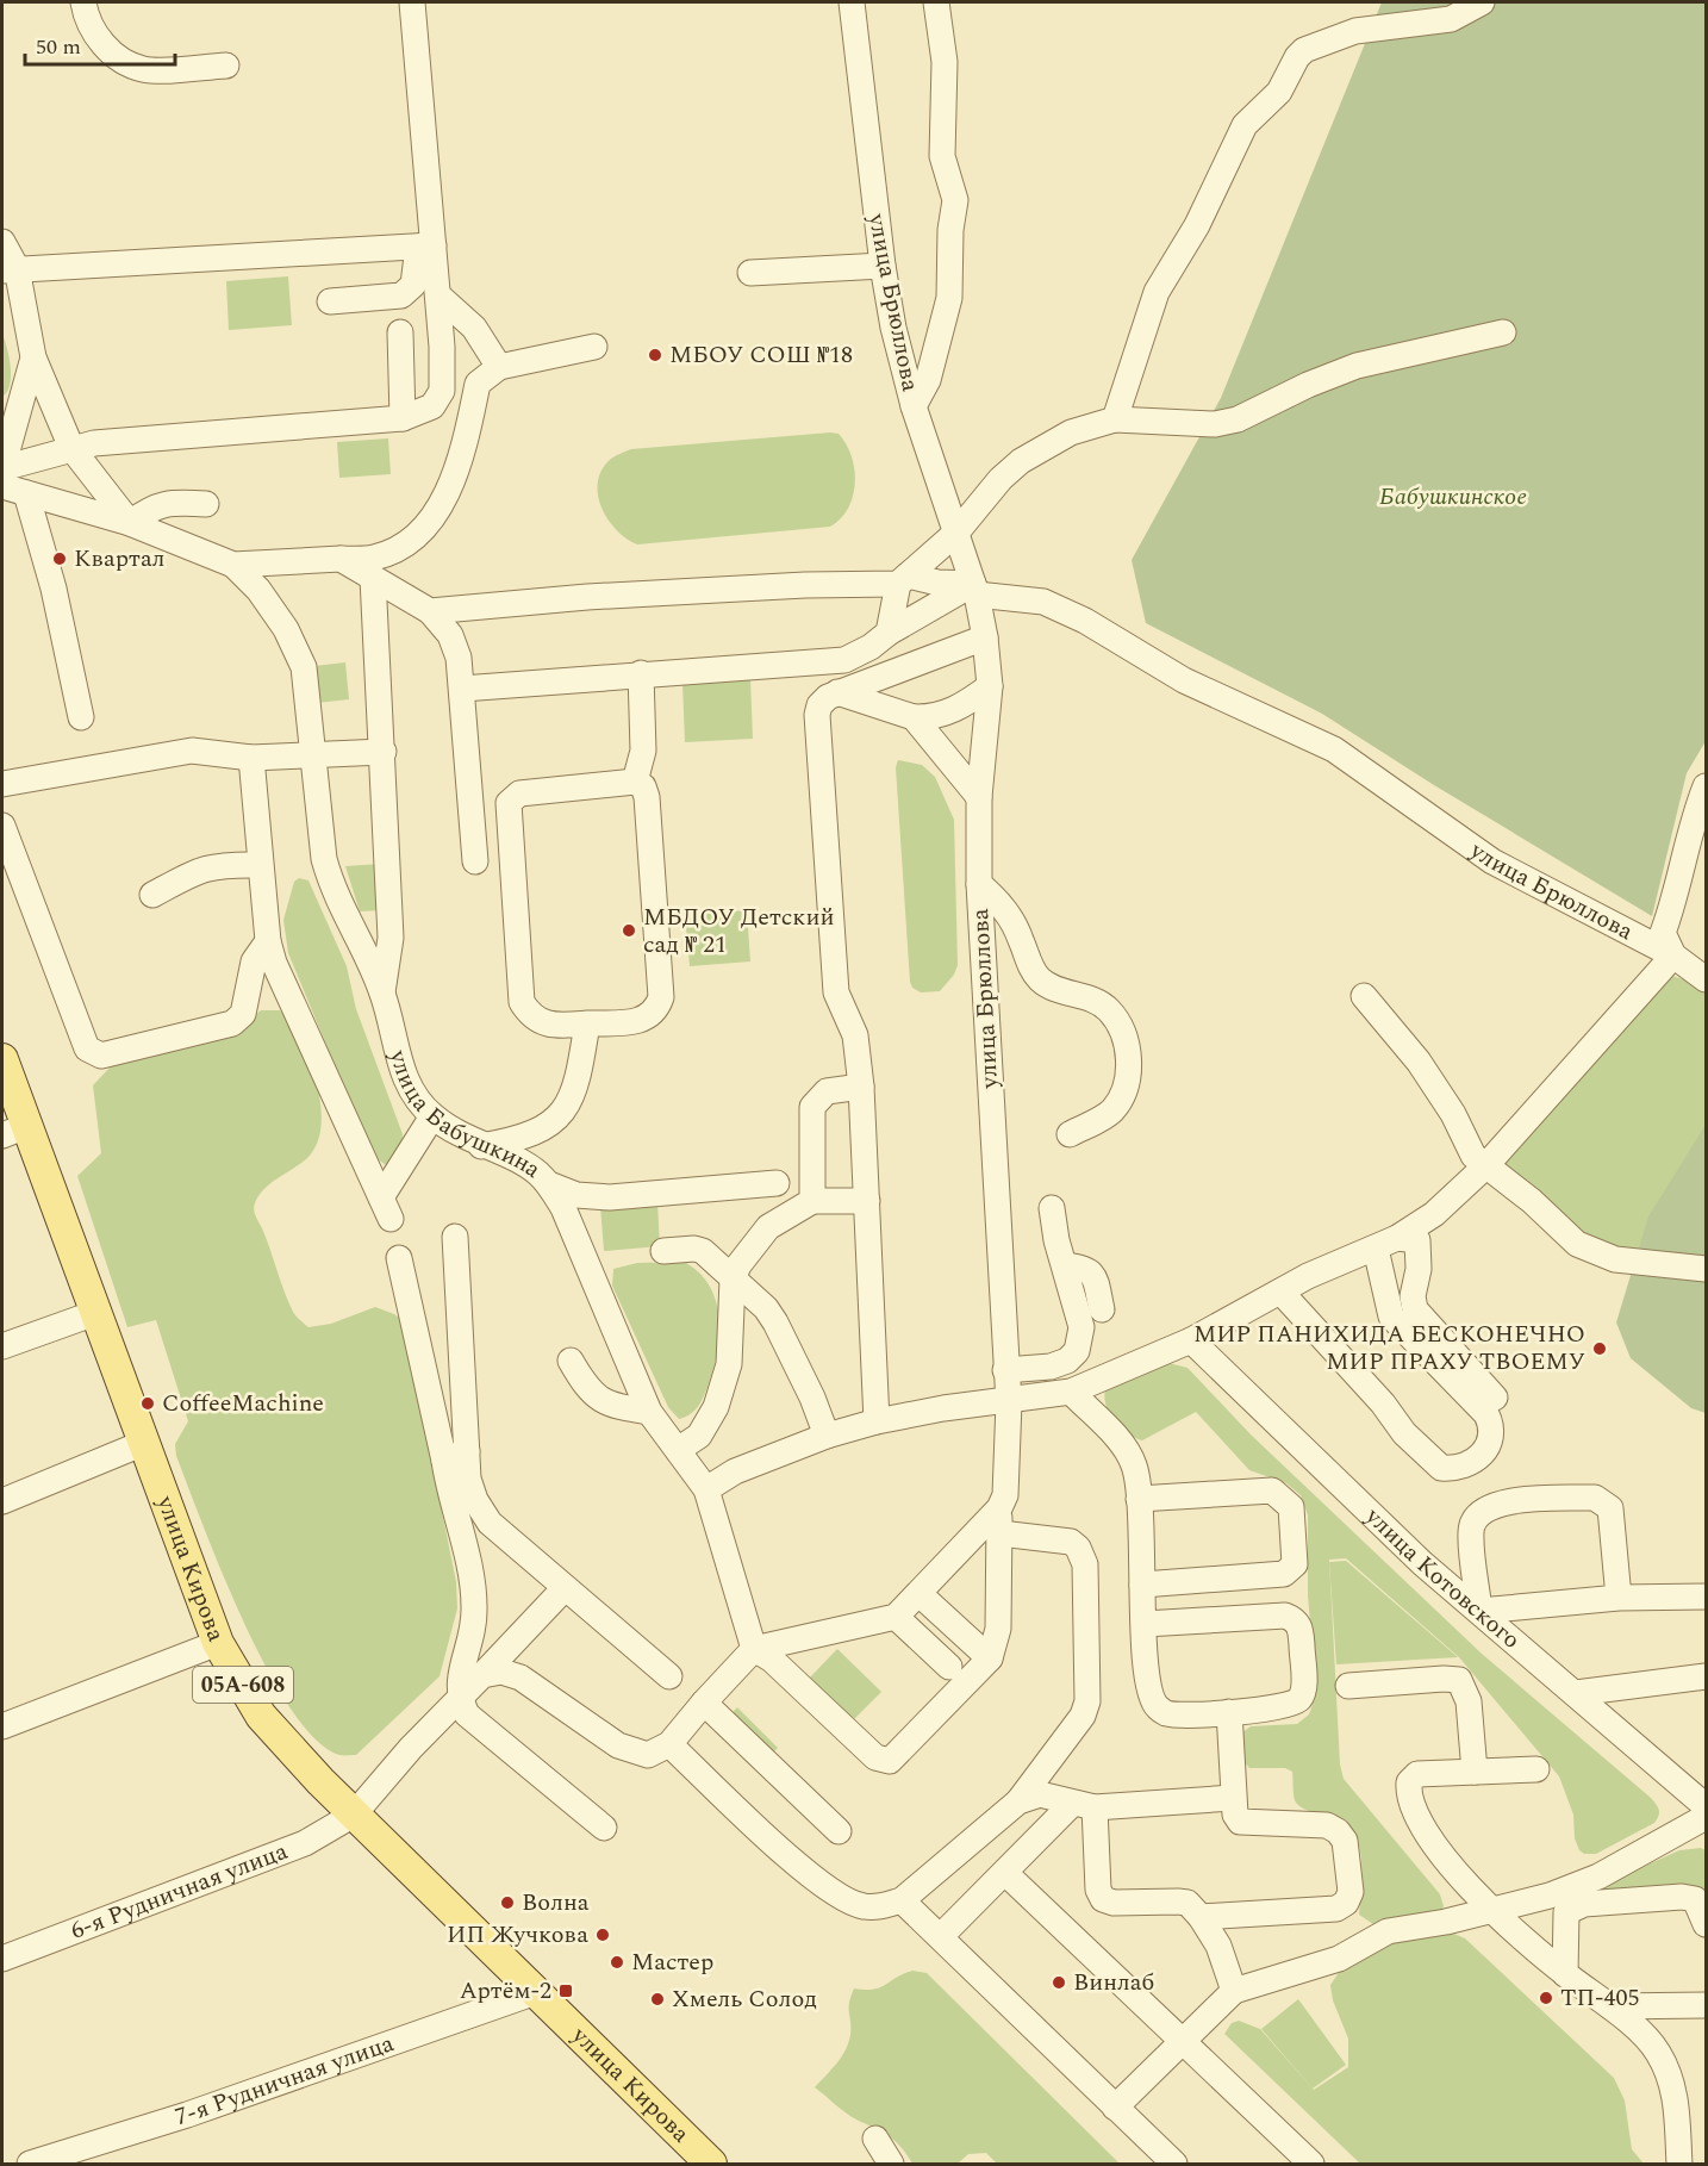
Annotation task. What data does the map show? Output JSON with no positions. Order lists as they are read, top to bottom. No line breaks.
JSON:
{"streets":{"main road":["улица Кирова","05А-608"],"street":["улица Брюллова","улица Бабушкина","улица Котовского","6-я Рудничная улица","7-я Рудничная улица"]},"crossings":[["улица Кирова","6-я Рудничная улица"],["улица Кирова","7-я Рудничная улица"]],"parks":["Бабушкинское"],"places":{"other":["МБОУ СОШ №18","Квартал","МБДОУ Детский сад № 21","МИР ПАНИХИДА БЕСКОНЕЧНО МИР ПРАХУ ТВОЕМУ","CoffeeMachine","Волна","ИП Жучкова","Мастер","Винлаб","ТП-405","Хмель Солод"],"transit":["Артём-2"]},"scale_bar":"50 m"}
